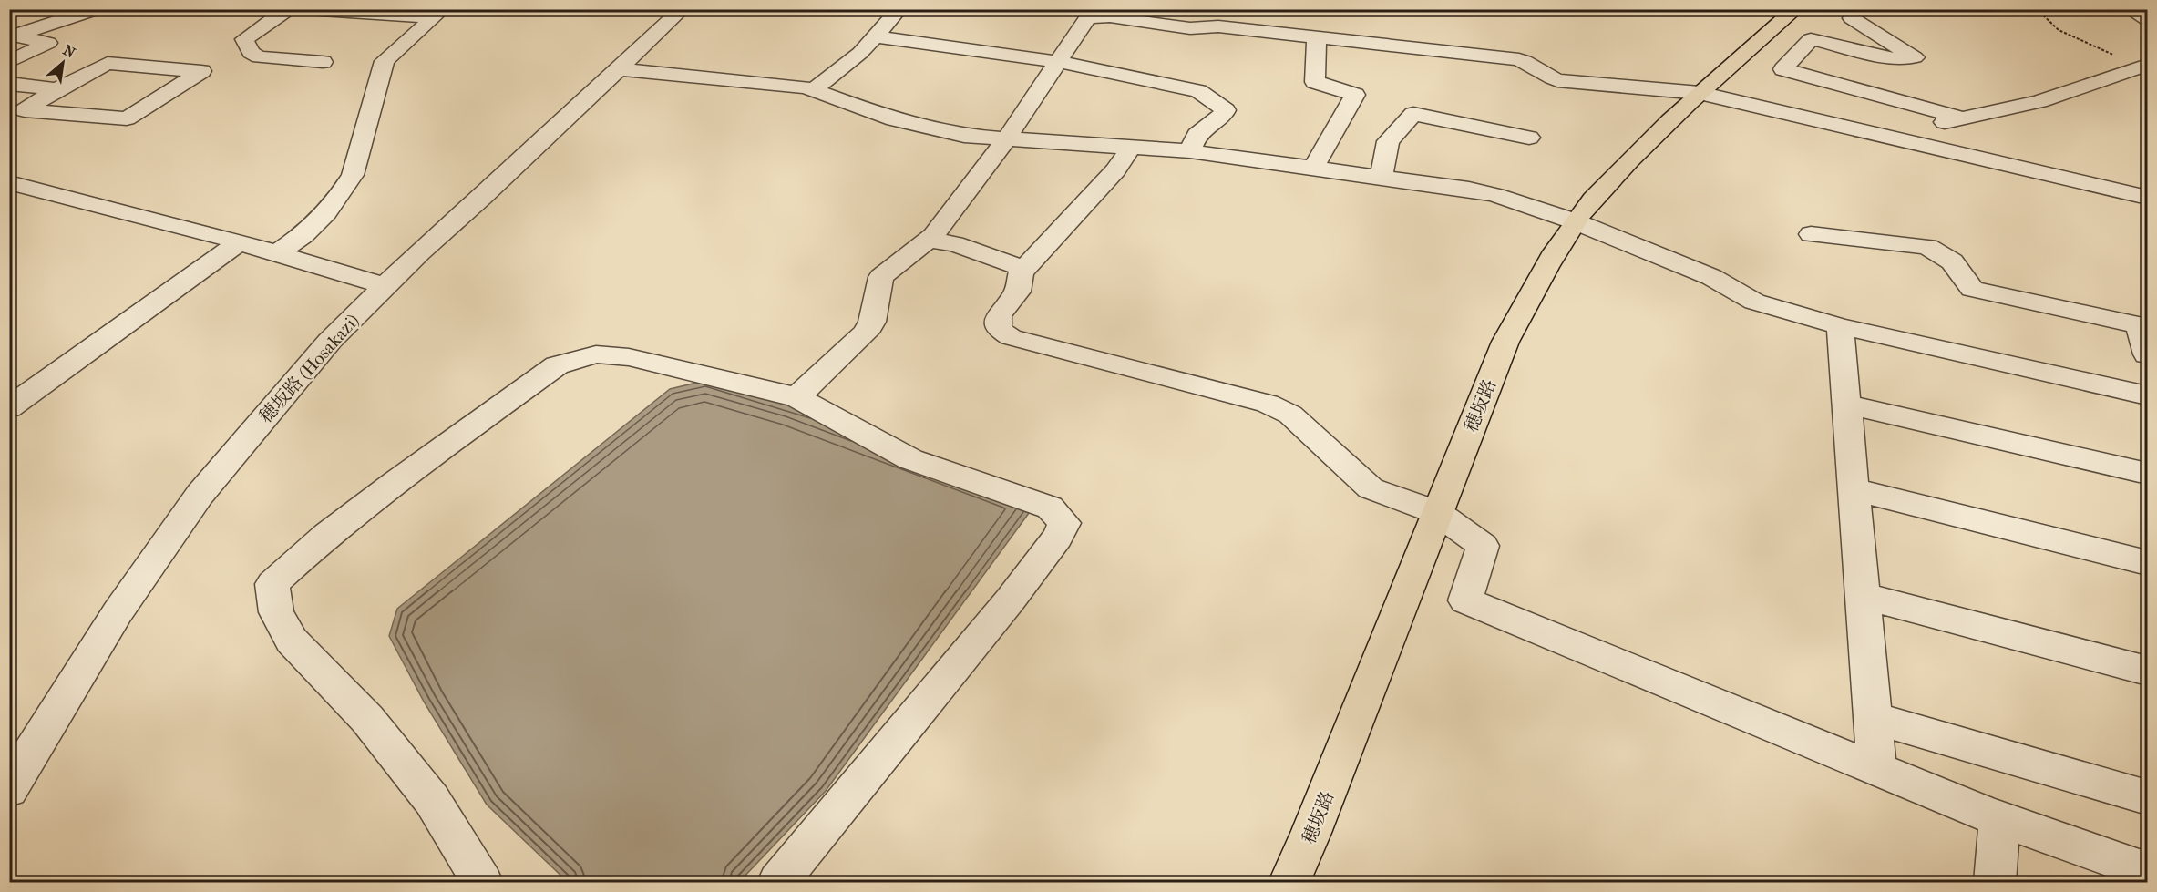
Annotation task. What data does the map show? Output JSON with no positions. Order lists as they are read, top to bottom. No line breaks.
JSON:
{"streets":{"main road":["穂坂路"],"street":["穂坂路 (Hosakazi)"]},"north":"top right"}
